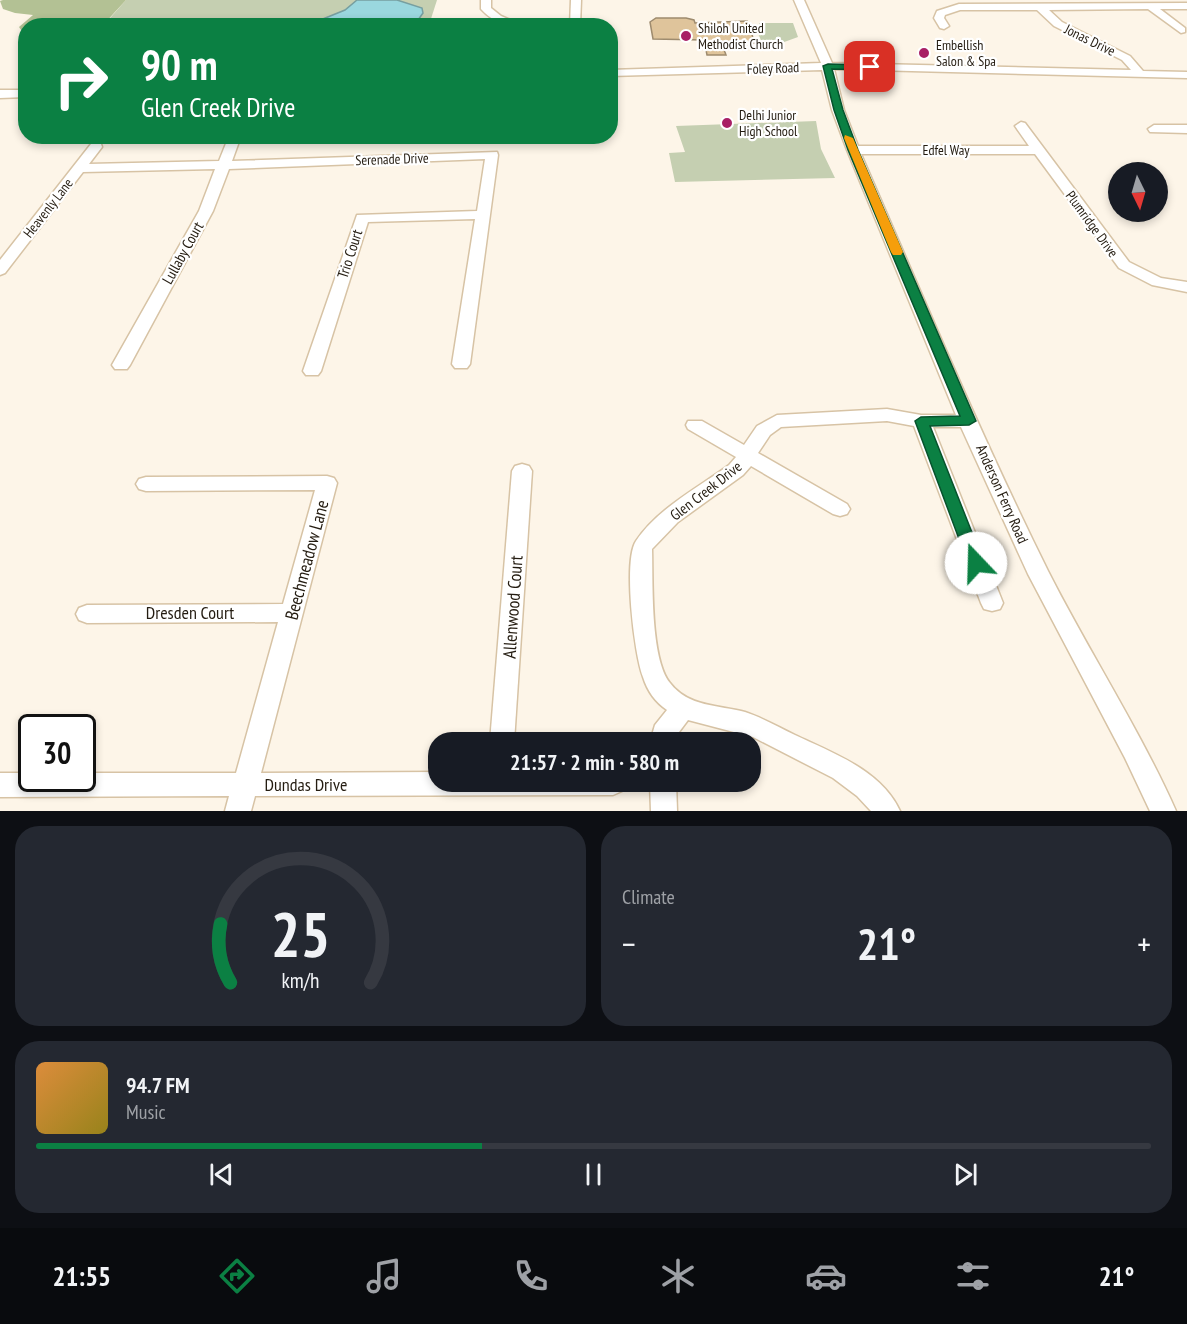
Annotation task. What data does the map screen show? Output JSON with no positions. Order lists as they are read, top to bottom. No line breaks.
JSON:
{"streets":{"street":["Jonas Drive","Foley Road","Edfel Way","Serenade Drive","Heavenly Lane","Plumridge Drive","Lullaby Court","Trio Court","Glen Creek Drive","Anderson Ferry Road","Beechmeadow Lane","Allenwood Court","Dresden Court","Dundas Drive"]},"crossings":[["Jonas Drive","Foley Road"],["Foley Road","Anderson Ferry Road"],["Edfel Way","Plumridge Drive"],["Edfel Way","Anderson Ferry Road"],["Serenade Drive","Heavenly Lane"],["Serenade Drive","Lullaby Court"],["Serenade Drive","Trio Court"],["Glen Creek Drive","Anderson Ferry Road"],["Beechmeadow Lane","Dresden Court"],["Beechmeadow Lane","Dundas Drive"]],"places":["Shiloh United Methodist Church","Embellish Salon & Spa","Delhi Junior High School"],"north":"bottom","page":{"turn":["90 m","Glen Creek Drive"],"limit":"30","trip":"21:57 · 2 min · 580 m","tile":"Climate","heat":["−","21°","+"],"song":["94.7 FM","Music"],"tabs":["21:55","21°"],"gauge":["25","km/h"]}}
